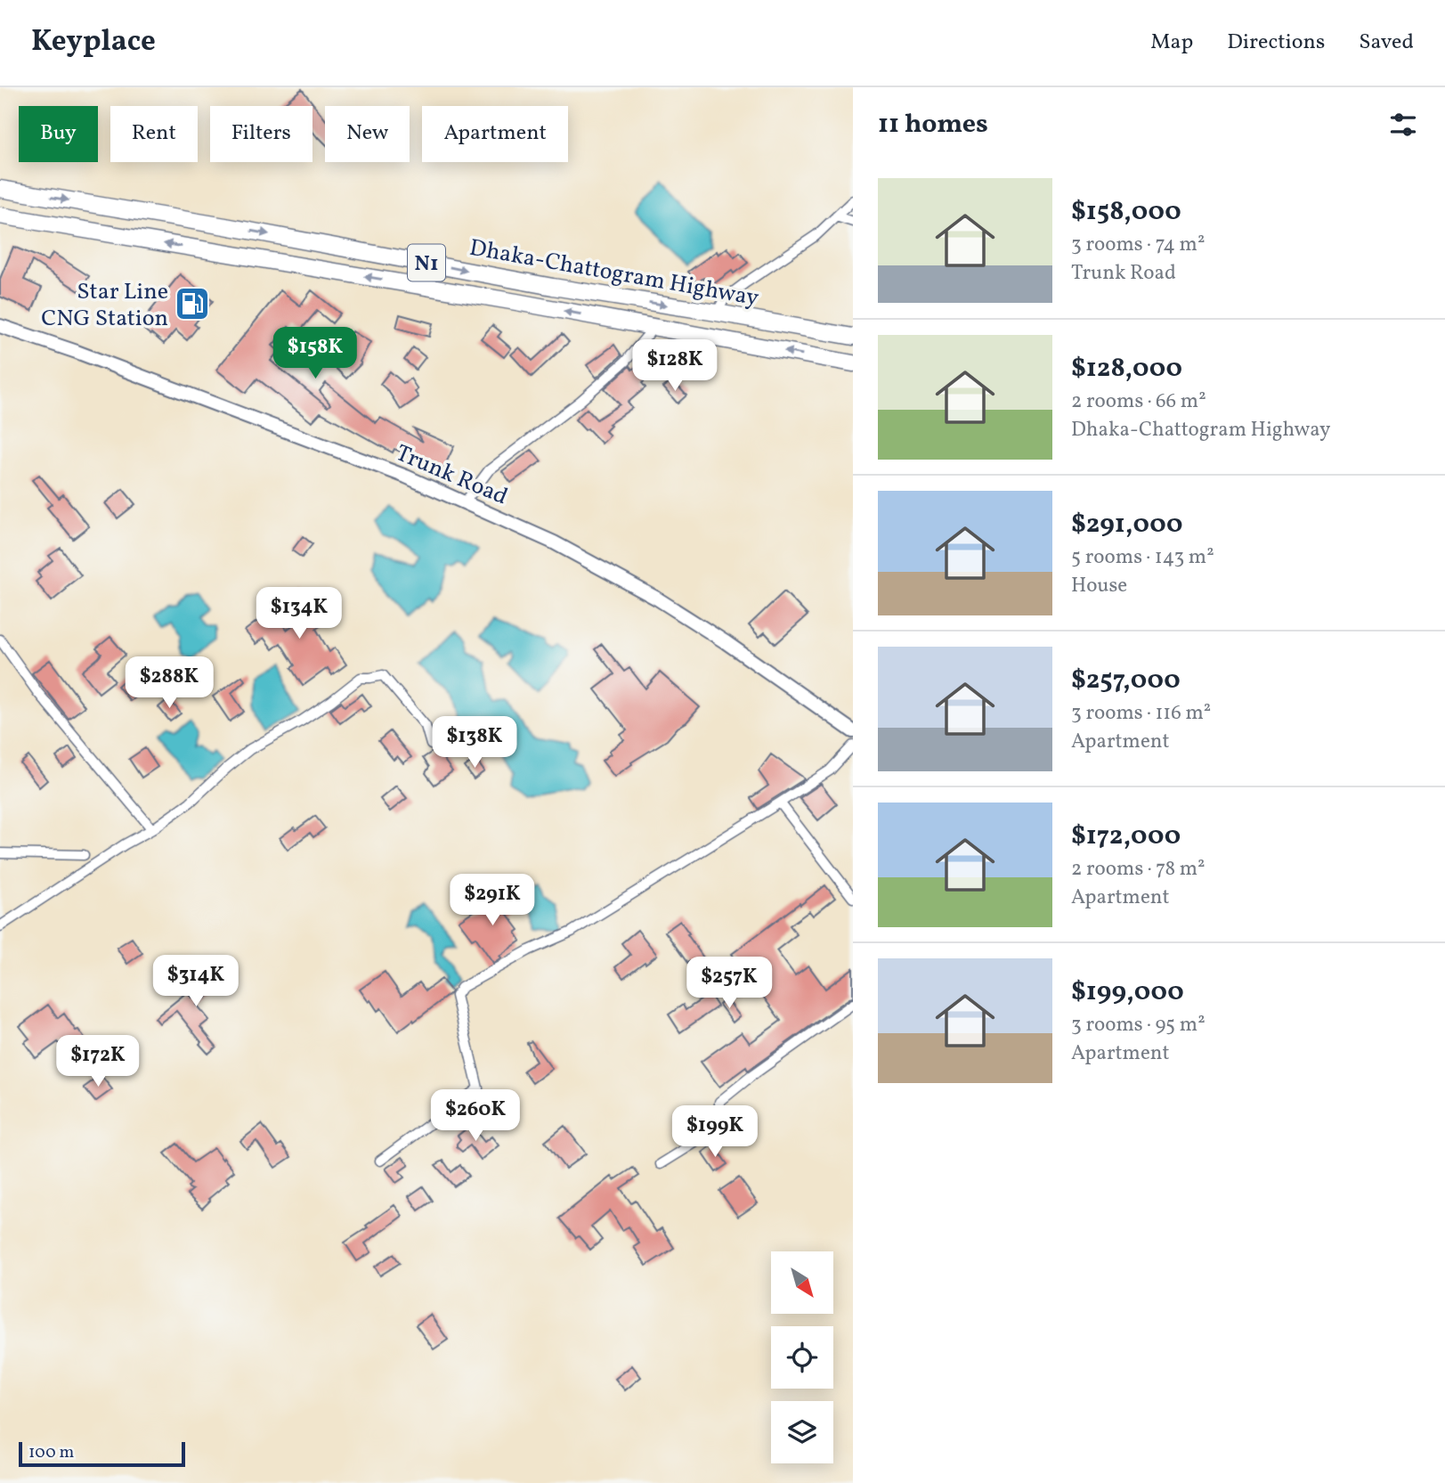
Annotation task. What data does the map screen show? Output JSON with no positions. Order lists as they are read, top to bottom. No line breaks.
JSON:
{"streets":{"highway":["N1","Dhaka-Chattogram Highway"],"main road":["Trunk Road"]},"places":{"fuel station":["Star Line CNG Station"]},"scale_bar":"100 m","north":"bottom right","page":{"header":"Keyplace","nav":["Map","Directions","Saved"],"heading":"11 homes","chip":["Buy","Rent","Filters","New","Apartment"],"list":[{"name":"$158,000","note":"3 rooms · 74 m² · Trunk Road"},{"name":"$128,000","note":"2 rooms · 66 m² · Dhaka-Chattogram Highway"},{"name":"$291,000","note":"5 rooms · 143 m² · House"},{"name":"$257,000","note":"3 rooms · 116 m² · Apartment"},{"name":"$172,000","note":"2 rooms · 78 m² · Apartment"},{"name":"$199,000","note":"3 rooms · 95 m² · Apartment"}],"price":["$158K","$128K","$134K","$288K","$138K","$291K","$314K","$257K","$172K","$260K","$199K"],"scale":"100 m"}}
